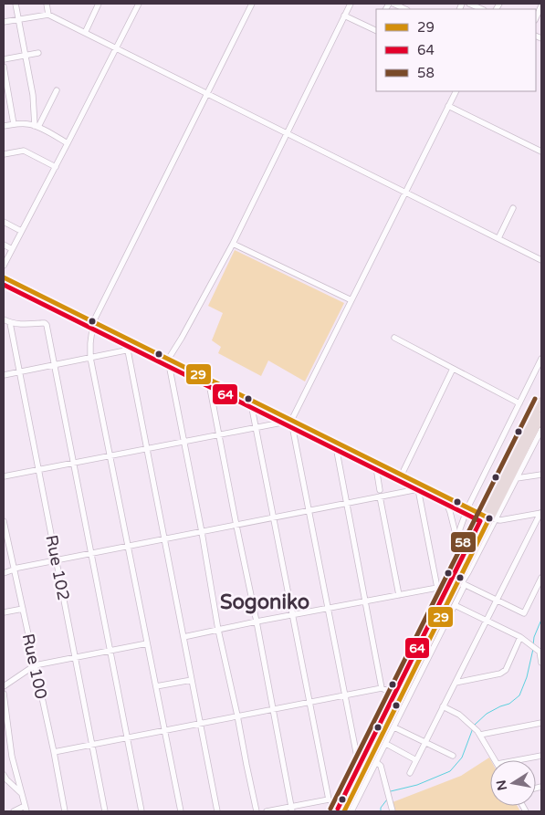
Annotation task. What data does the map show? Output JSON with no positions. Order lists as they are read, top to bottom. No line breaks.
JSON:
{"streets":{"street":["Rue 102","Rue 100"]},"districts":["Sogoniko"],"lines":["transit line 29","transit line 64","transit line 58"],"legend":["29","64","58"],"north":"left"}
